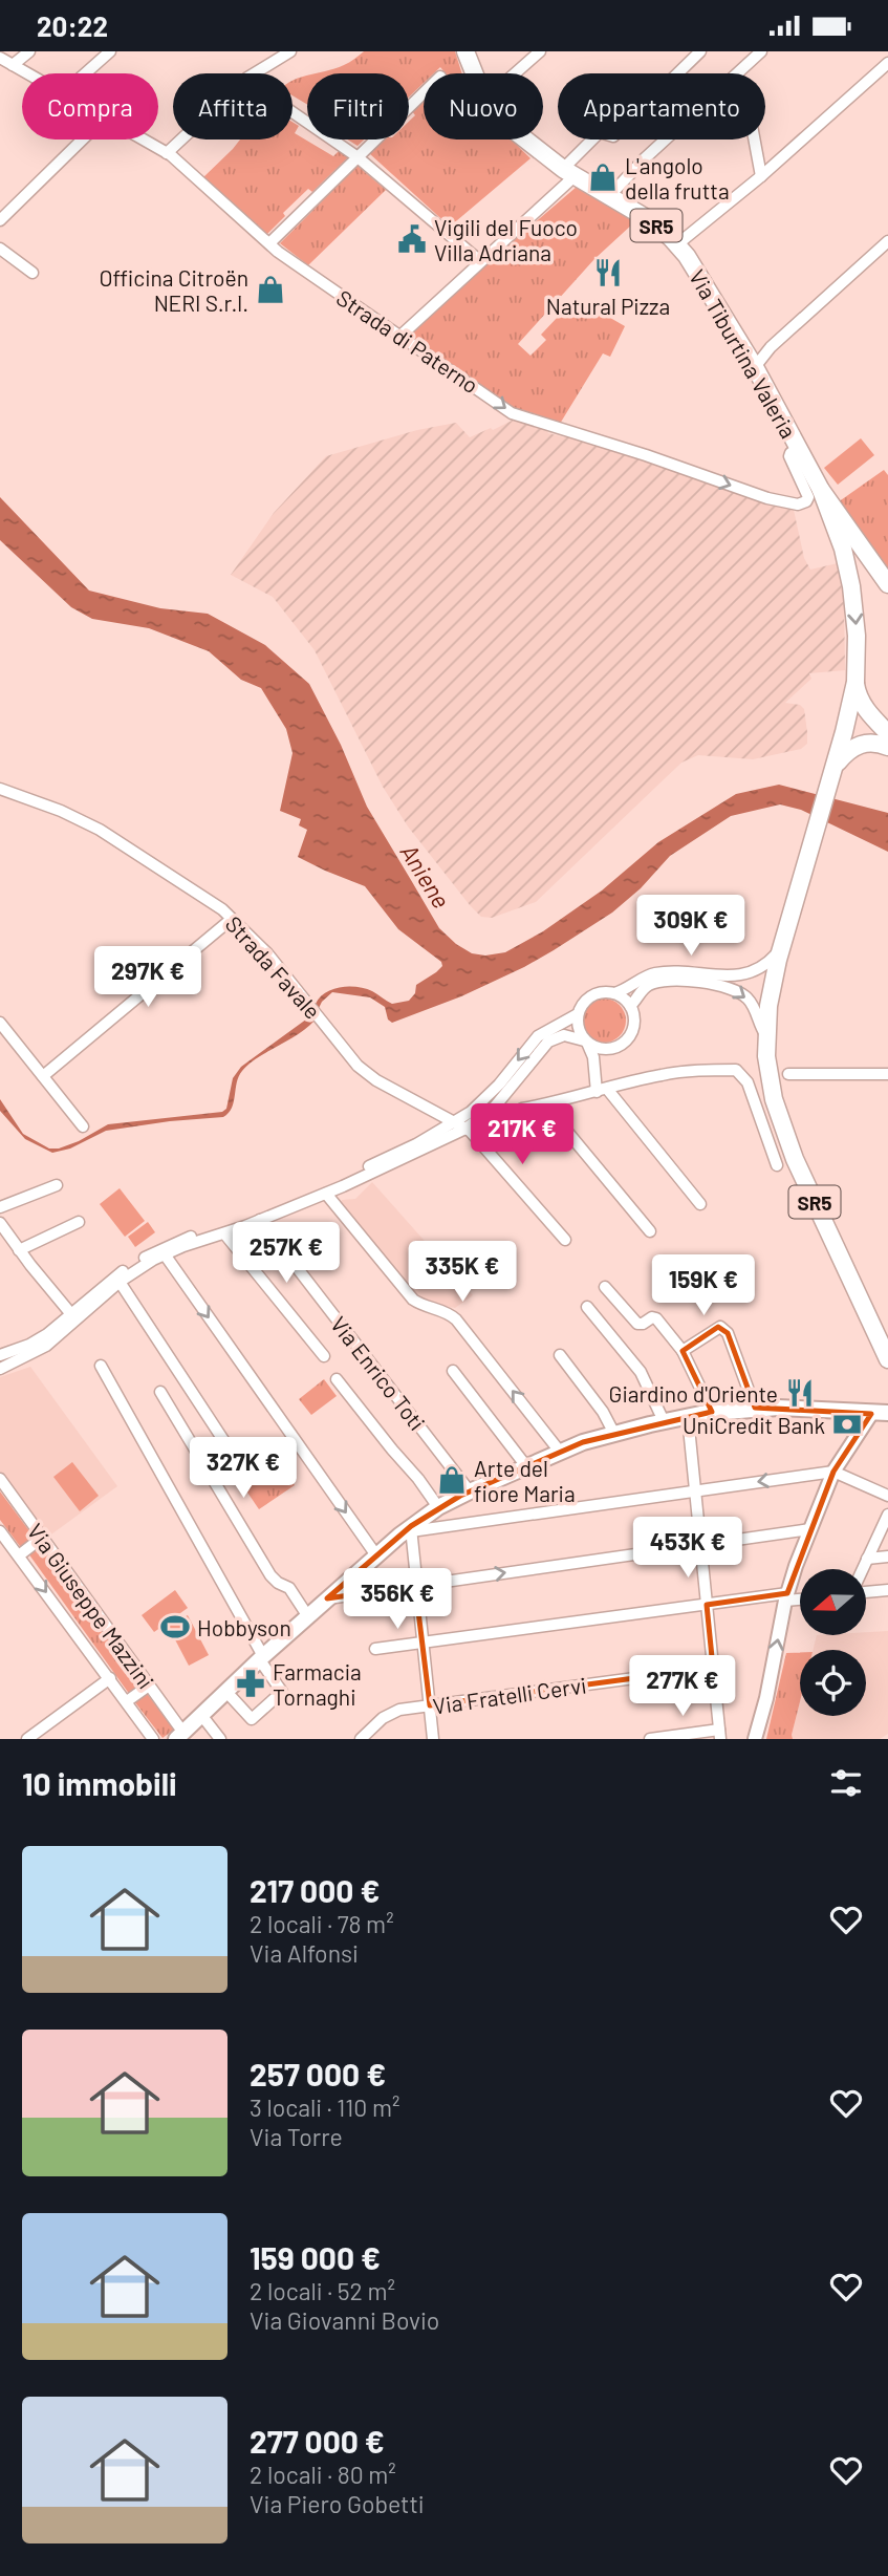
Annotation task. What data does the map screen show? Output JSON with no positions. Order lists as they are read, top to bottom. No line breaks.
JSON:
{"streets":{"main road":["SR5","Via Tiburtina Valeria"],"street":["Strada di Paterno","Strada Favale","Via Enrico Toti","Via Giuseppe Mazzini","Via Fratelli Cervi"]},"crossings":[["Strada di Paterno","Via Tiburtina Valeria"]],"one_way":["Strada di Paterno"],"water":["Aniene"],"places":{"shop":["L'angolo della frutta","Officina Citroën NERI S.r.l.","Arte del fiore Maria"],"public building":["Vigili del Fuoco Villa Adriana"],"restaurant":["Natural Pizza","Giardino d'Oriente"],"bank":["UniCredit Bank"],"sports":["Hobbyson"],"pharmacy":["Farmacia Tornaghi"]},"north":"left","page":{"status":"20:22","chip":["Compra","Affitta","Filtri","Nuovo","Appartamento"],"price":["309K €","297K €","217K €","257K €","335K €","159K €","327K €","453K €","356K €","277K €"],"heading":"10 immobili","list":[{"name":"217 000 €","note":"2 locali · 78 m² · Via Alfonsi"},{"name":"257 000 €","note":"3 locali · 110 m² · Via Torre"},{"name":"159 000 €","note":"2 locali · 52 m² · Via Giovanni Bovio"},{"name":"277 000 €","note":"2 locali · 80 m² · Via Piero Gobetti"}]}}
